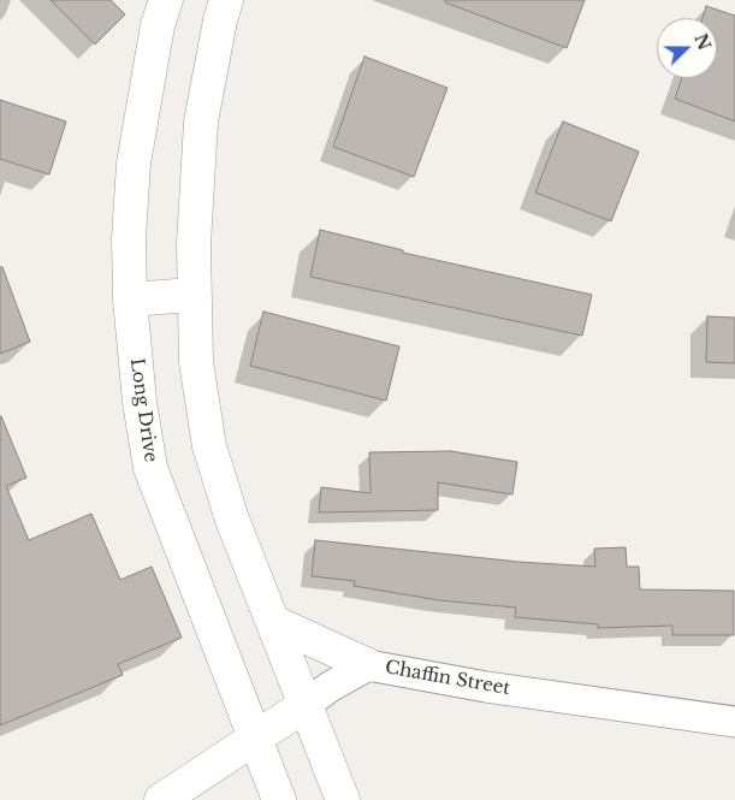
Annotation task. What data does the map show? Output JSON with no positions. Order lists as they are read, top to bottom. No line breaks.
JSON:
{"streets":{"main road":["Long Drive","Chaffin Street"]},"crossings":[["Long Drive","Chaffin Street"]],"north":"right"}
